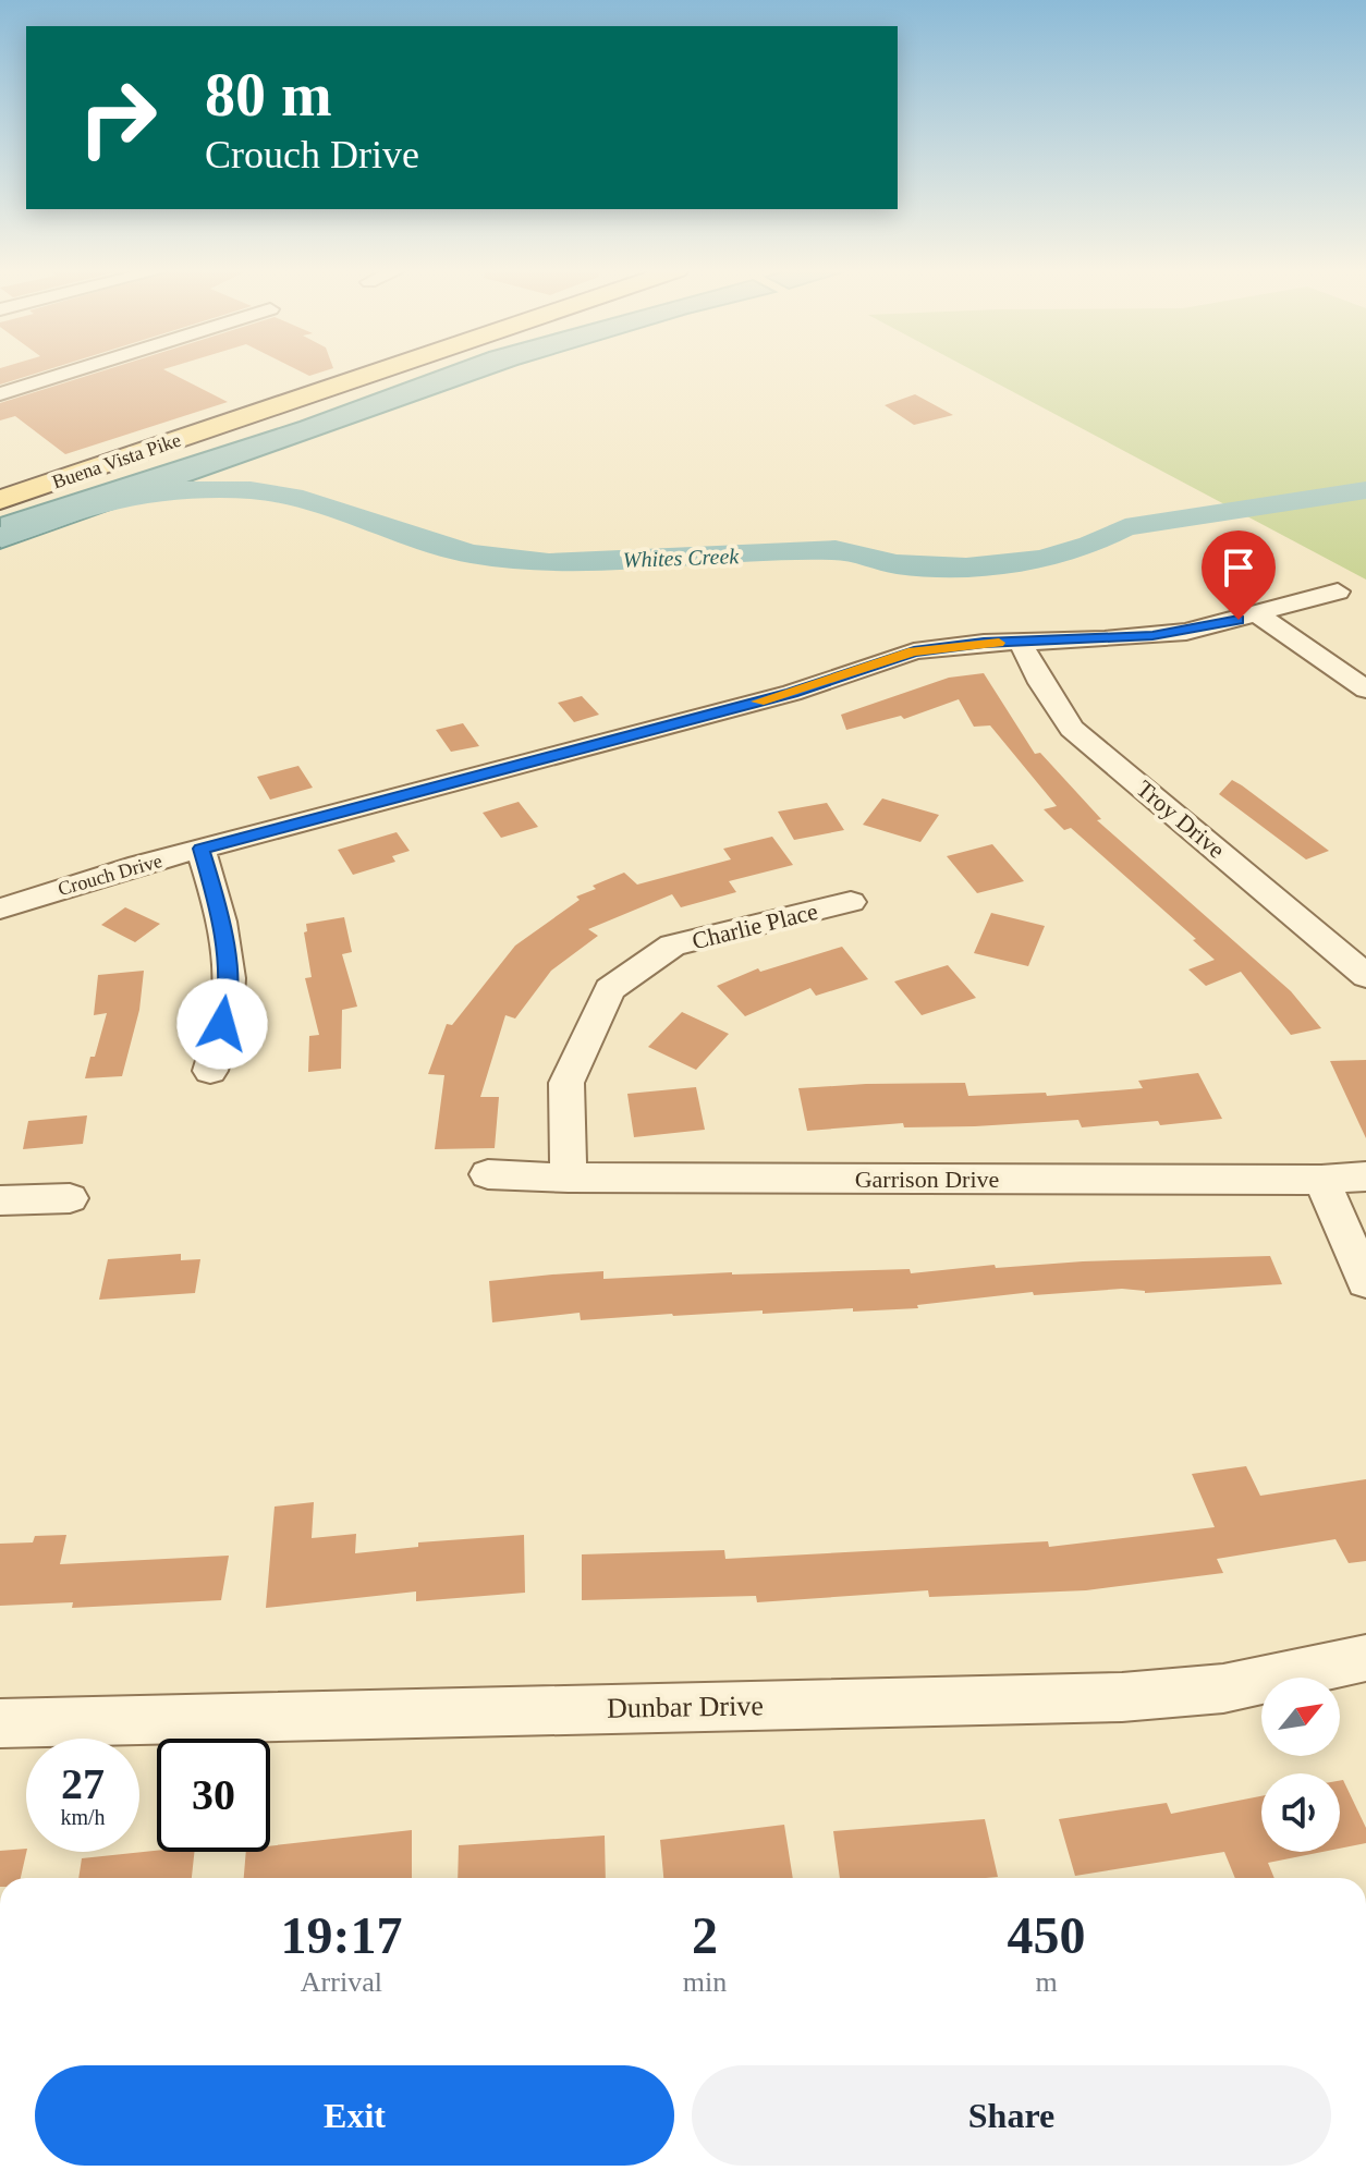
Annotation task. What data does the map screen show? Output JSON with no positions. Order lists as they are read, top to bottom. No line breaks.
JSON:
{"streets":{"main road":["Buena Vista Pike"],"street":["Troy Drive","Crouch Drive","Charlie Place","Garrison Drive","Dunbar Drive"]},"crossings":[["Troy Drive","Crouch Drive"],["Charlie Place","Garrison Drive"]],"water":["Whites Creek"],"north":"top right","page":{"turn":["80 m","Crouch Drive"],"speed":"27 km/h","limit":"30","eta":["19:17","Arrival","2","min","450","m"],"buttons":["Exit","Share"]}}
